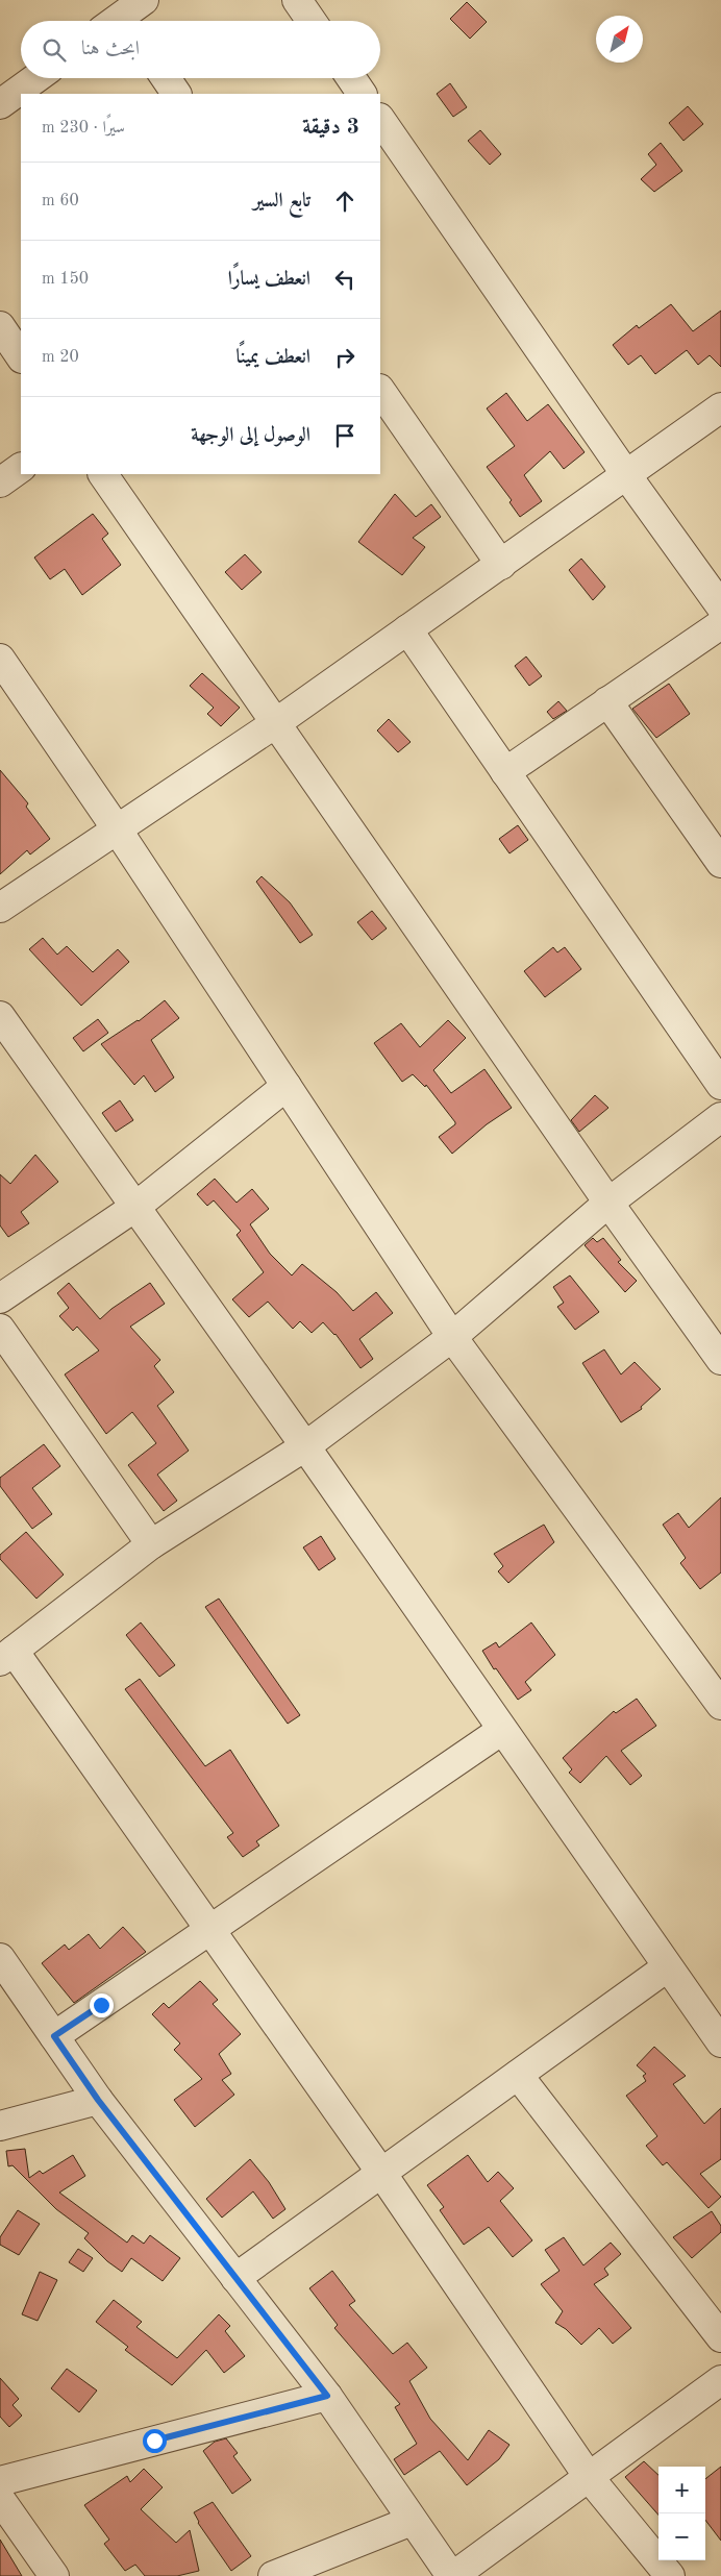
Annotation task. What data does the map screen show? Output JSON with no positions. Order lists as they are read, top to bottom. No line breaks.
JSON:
{"north":"top right","page":{"search":"ابحث هنا","heading":["3 دقيقة","سيرًا · 230 m"],"list":[["تابع السير","60 m"],["انعطف يسارًا","150 m"],["انعطف يمينًا","20 m"],"الوصول إلى الوجهة"],"map_buttons":["+","−"]}}
